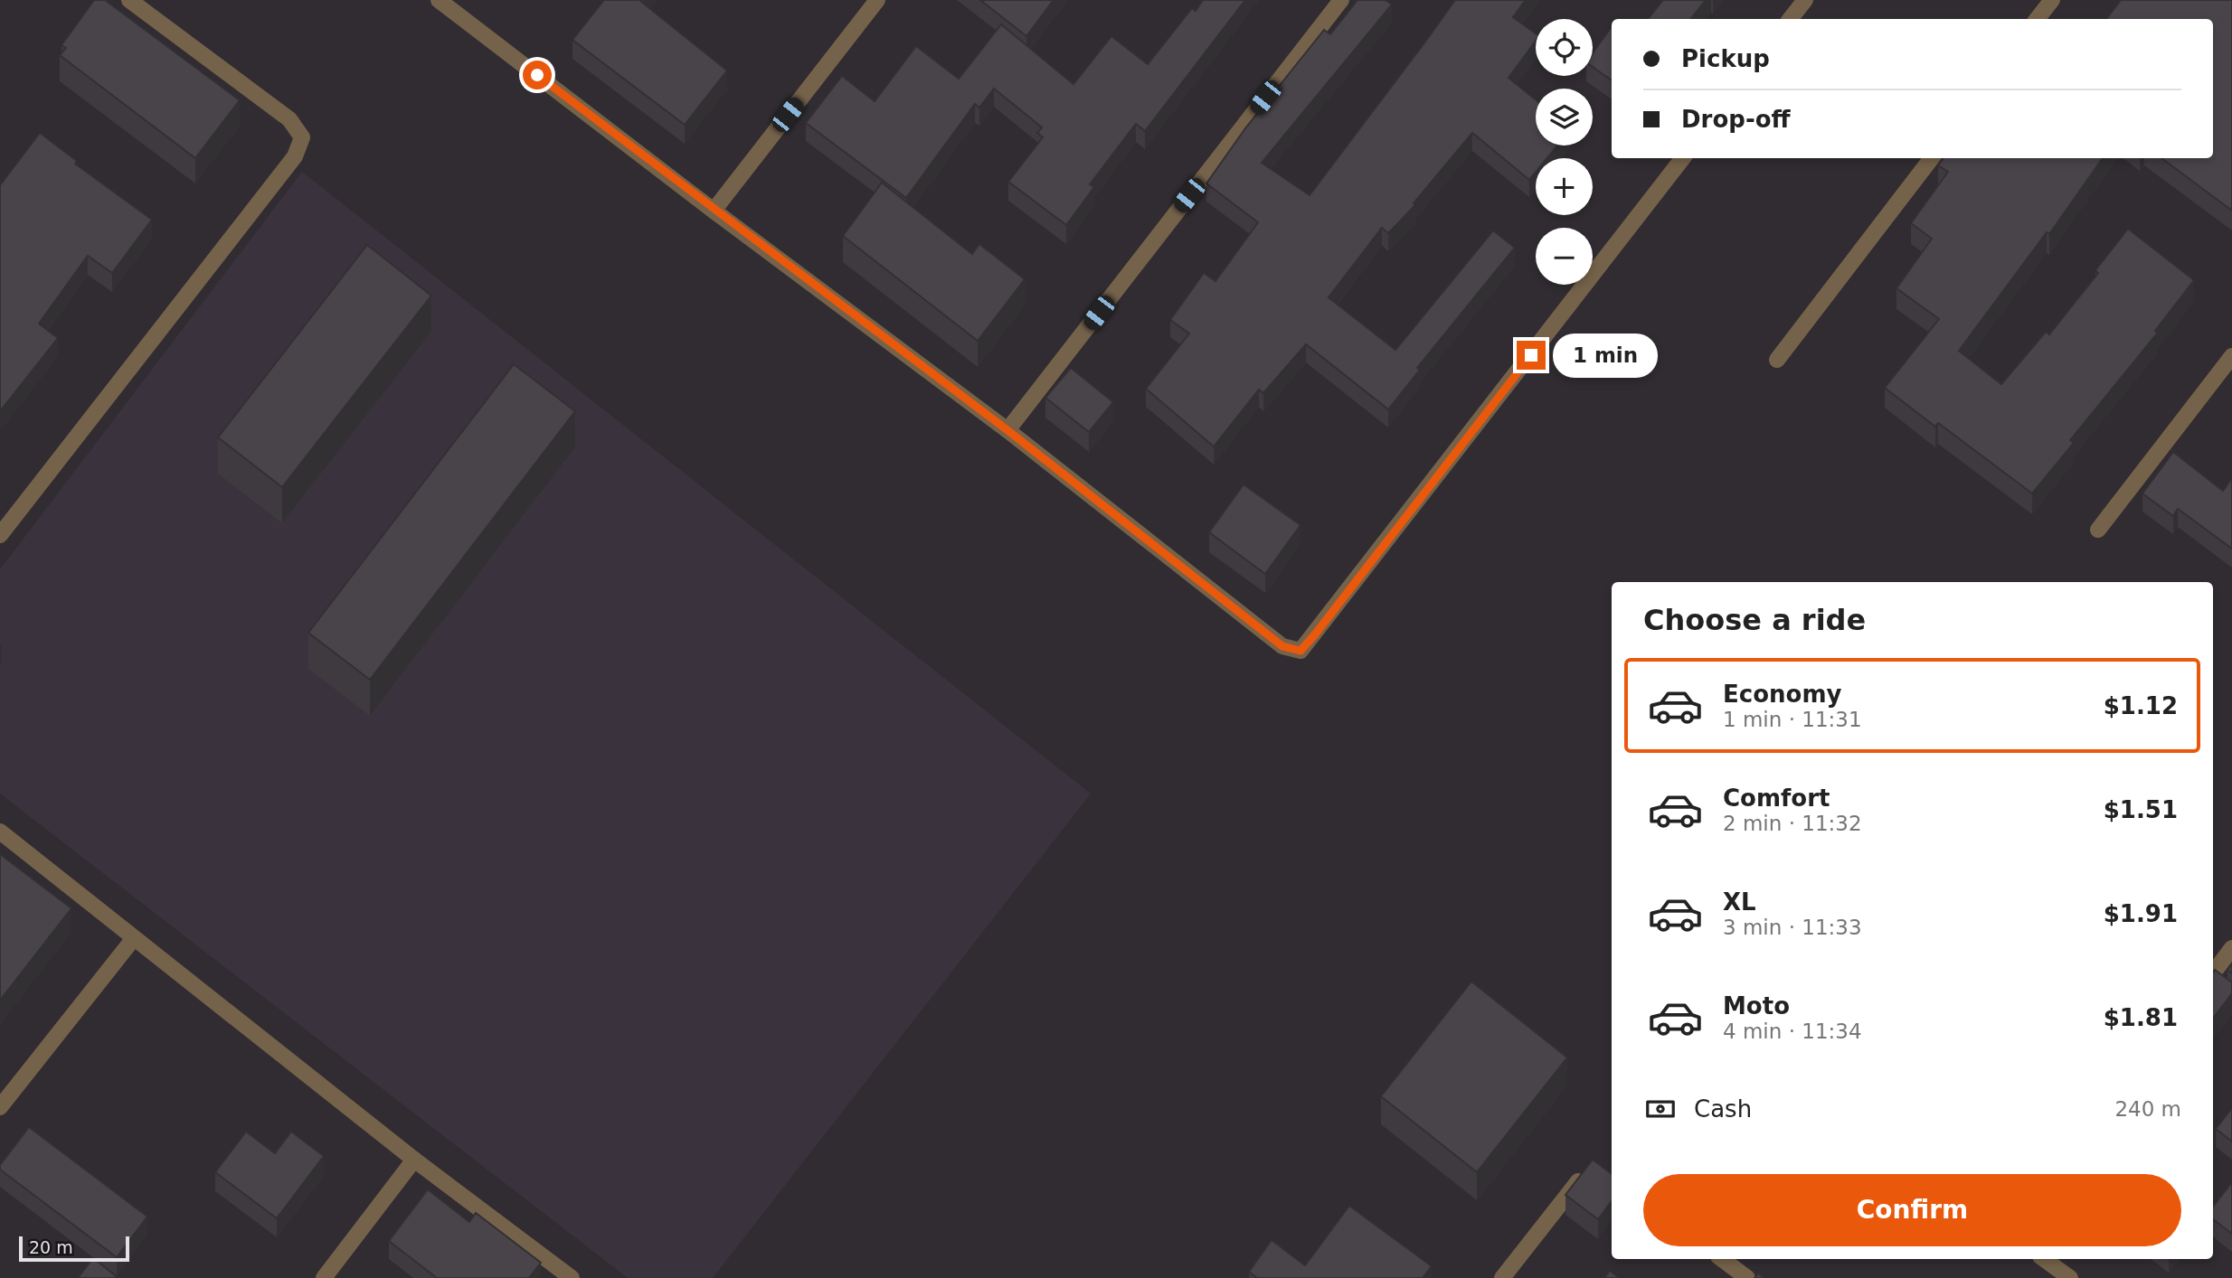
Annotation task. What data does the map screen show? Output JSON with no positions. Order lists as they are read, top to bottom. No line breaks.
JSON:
{"scale_bar":"20 m","page":{"map_buttons":["+","−"],"banner":["Pickup","Drop-off"],"bubble":"1 min","heading":"Choose a ride","list":[{"name":"Economy","note":"1 min · 11:31","value":"$1.12"},{"name":"Comfort","note":"2 min · 11:32","value":"$1.51"},{"name":"XL","note":"3 min · 11:33","value":"$1.91"},{"name":"Moto","note":"4 min · 11:34","value":"$1.81"}],"pay":["Cash","240 m"],"buttons":"Confirm","scale":"20 m"}}
